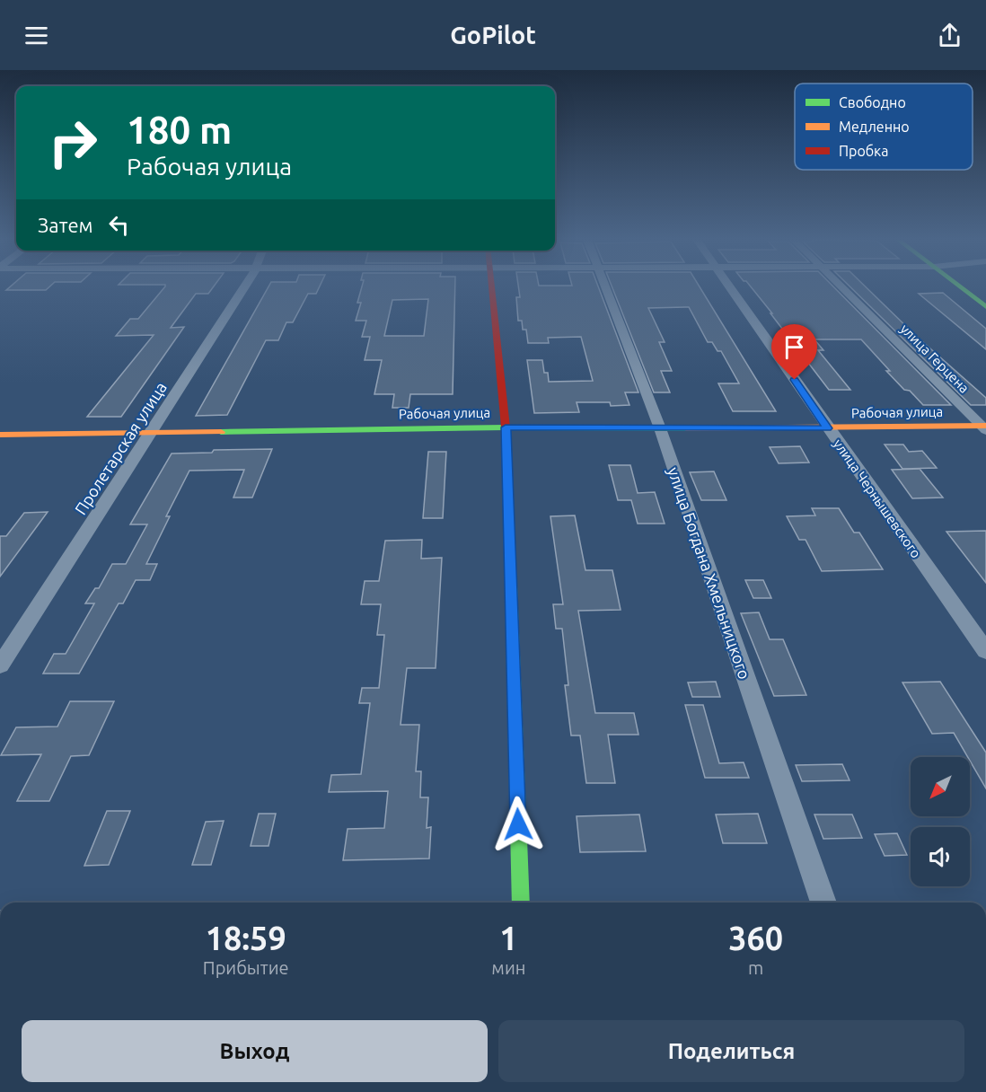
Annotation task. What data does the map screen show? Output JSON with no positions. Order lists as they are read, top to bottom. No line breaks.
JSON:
{"streets":{"street":["улица Герцена","Рабочая улица","Пролетарская улица","улица Чернышевского","улица Богдана Хмельницкого"]},"crossings":[["улица Герцена","Рабочая улица"],["Рабочая улица","Пролетарская улица"],["Рабочая улица","улица Чернышевского"],["Рабочая улица","улица Богдана Хмельницкого"]],"legend":["Свободно","Медленно","Пробка"],"north":"bottom left","page":{"header":"GoPilot","turn":["180 m","Рабочая улица"],"then":"Затем","eta":["18:59","Прибытие","1","мин","360","m"],"buttons":["Выход","Поделиться"]}}
